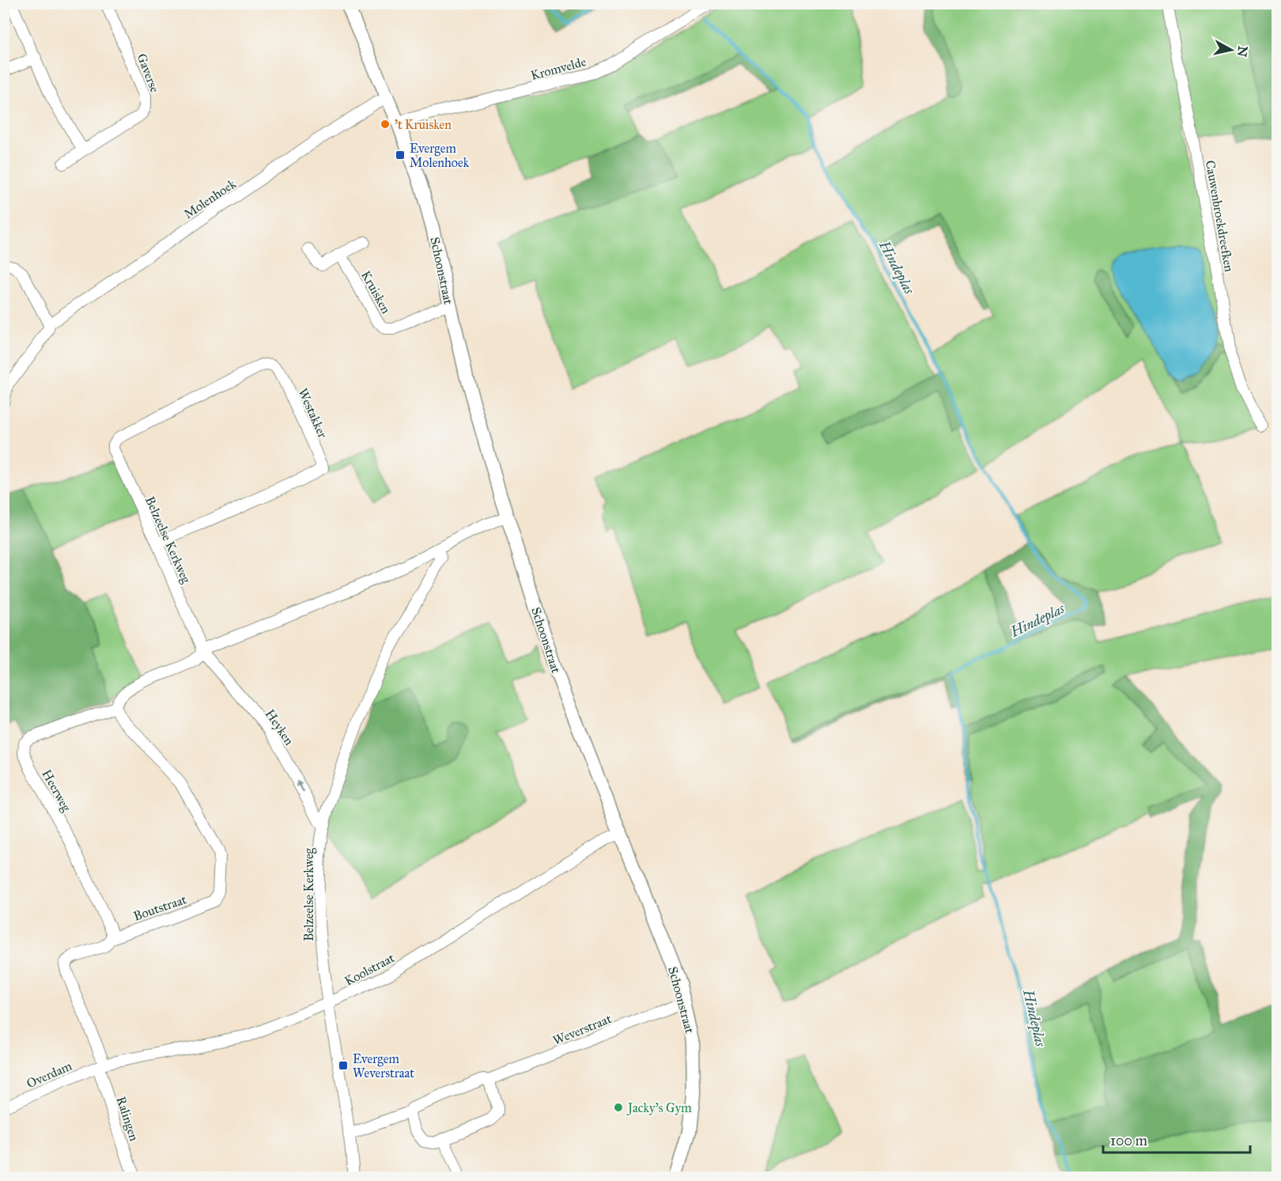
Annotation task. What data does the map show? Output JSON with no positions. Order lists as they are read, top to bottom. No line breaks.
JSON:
{"streets":{"street":["Kromvelde","Gaverse","Molenhoek","Cauwenbroekdreefken","Schoonstraat","Kruisken","Westakker","Belzeelse Kerkweg","Heyken","Heerweg","Boutstraat","Koolstraat","Weverstraat","Overdam","Ralingen"]},"crossings":[["Kromvelde","Schoonstraat"],["Molenhoek","Schoonstraat"],["Schoonstraat","Kruisken"],["Schoonstraat","Koolstraat"],["Schoonstraat","Weverstraat"],["Westakker","Belzeelse Kerkweg"],["Belzeelse Kerkweg","Heyken"],["Belzeelse Kerkweg","Koolstraat"],["Belzeelse Kerkweg","Weverstraat"],["Heerweg","Boutstraat"],["Boutstraat","Koolstraat"],["Boutstraat","Overdam"],["Boutstraat","Ralingen"],["Koolstraat","Overdam"],["Koolstraat","Ralingen"],["Overdam","Ralingen"]],"one_way":["Heyken"],"water":["Hindeplas"],"places":{"other":["'t Kruisken","Jacky's Gym"],"transit":["Evergem Molenhoek","Evergem Weverstraat"]},"scale_bar":"100 m","north":"right"}
